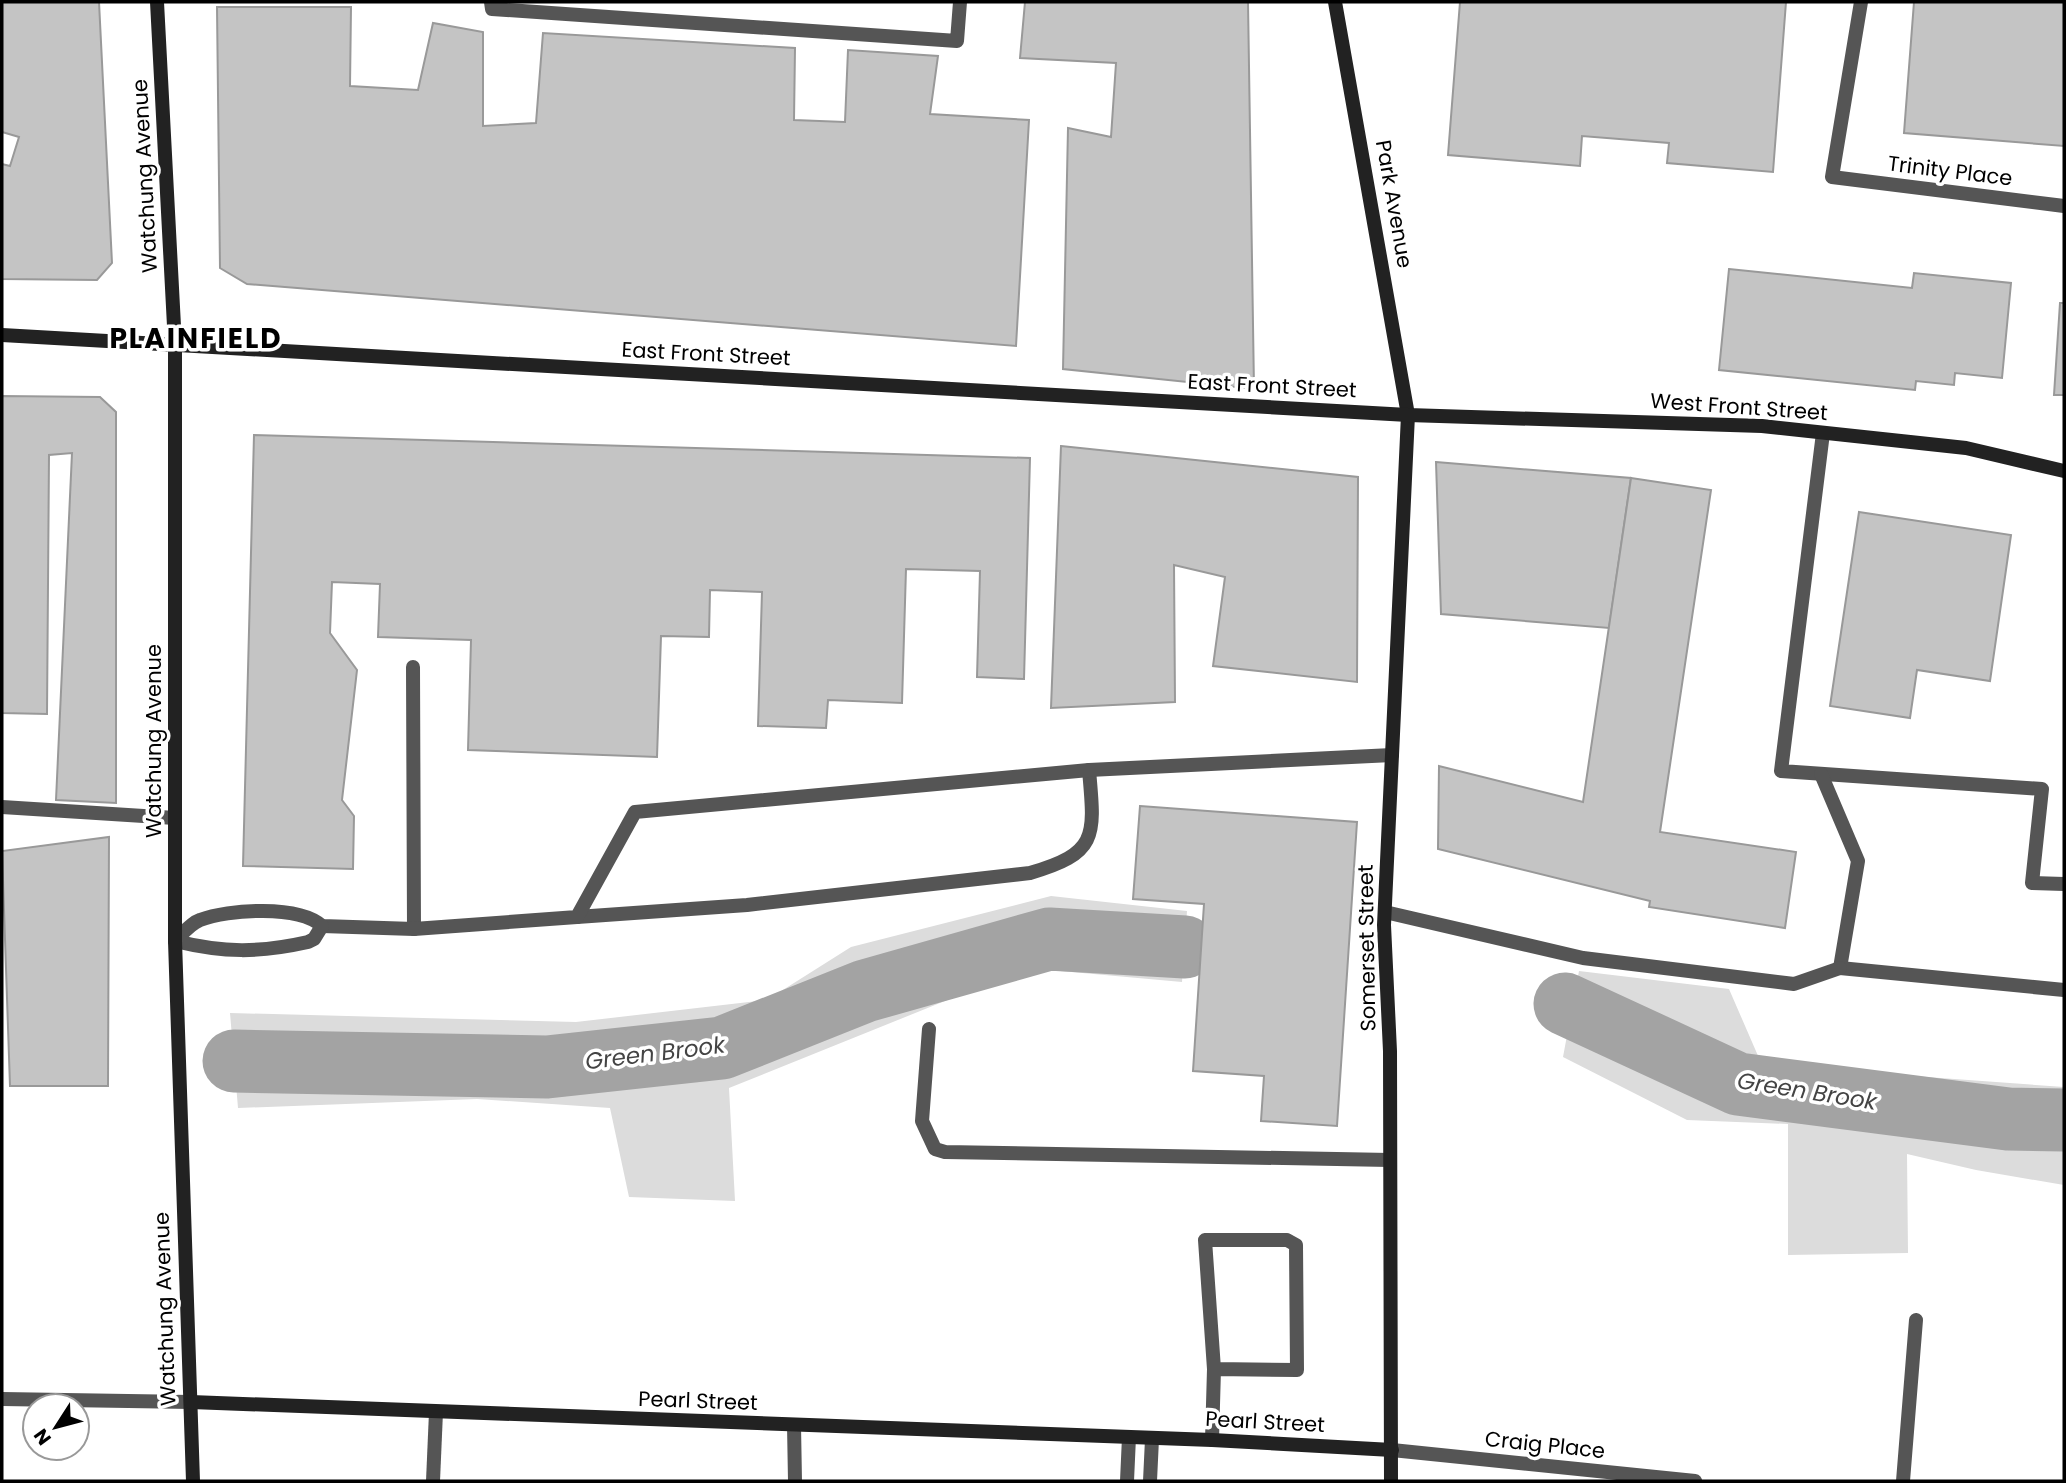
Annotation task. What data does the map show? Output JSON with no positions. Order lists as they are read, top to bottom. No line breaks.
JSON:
{"streets":{"street":["Trinity Place","Watchung Avenue","Park Avenue","East Front Street","West Front Street","Somerset Street","Pearl Street","Craig Place"]},"crossings":[["Watchung Avenue","East Front Street"],["Watchung Avenue","Pearl Street"],["Park Avenue","East Front Street"],["Park Avenue","West Front Street"],["Park Avenue","Somerset Street"],["East Front Street","West Front Street"],["East Front Street","Somerset Street"],["West Front Street","Somerset Street"],["Somerset Street","Pearl Street"],["Somerset Street","Craig Place"],["Pearl Street","Craig Place"]],"districts":["PLAINFIELD"],"water":["Green Brook"],"north":"bottom left"}
